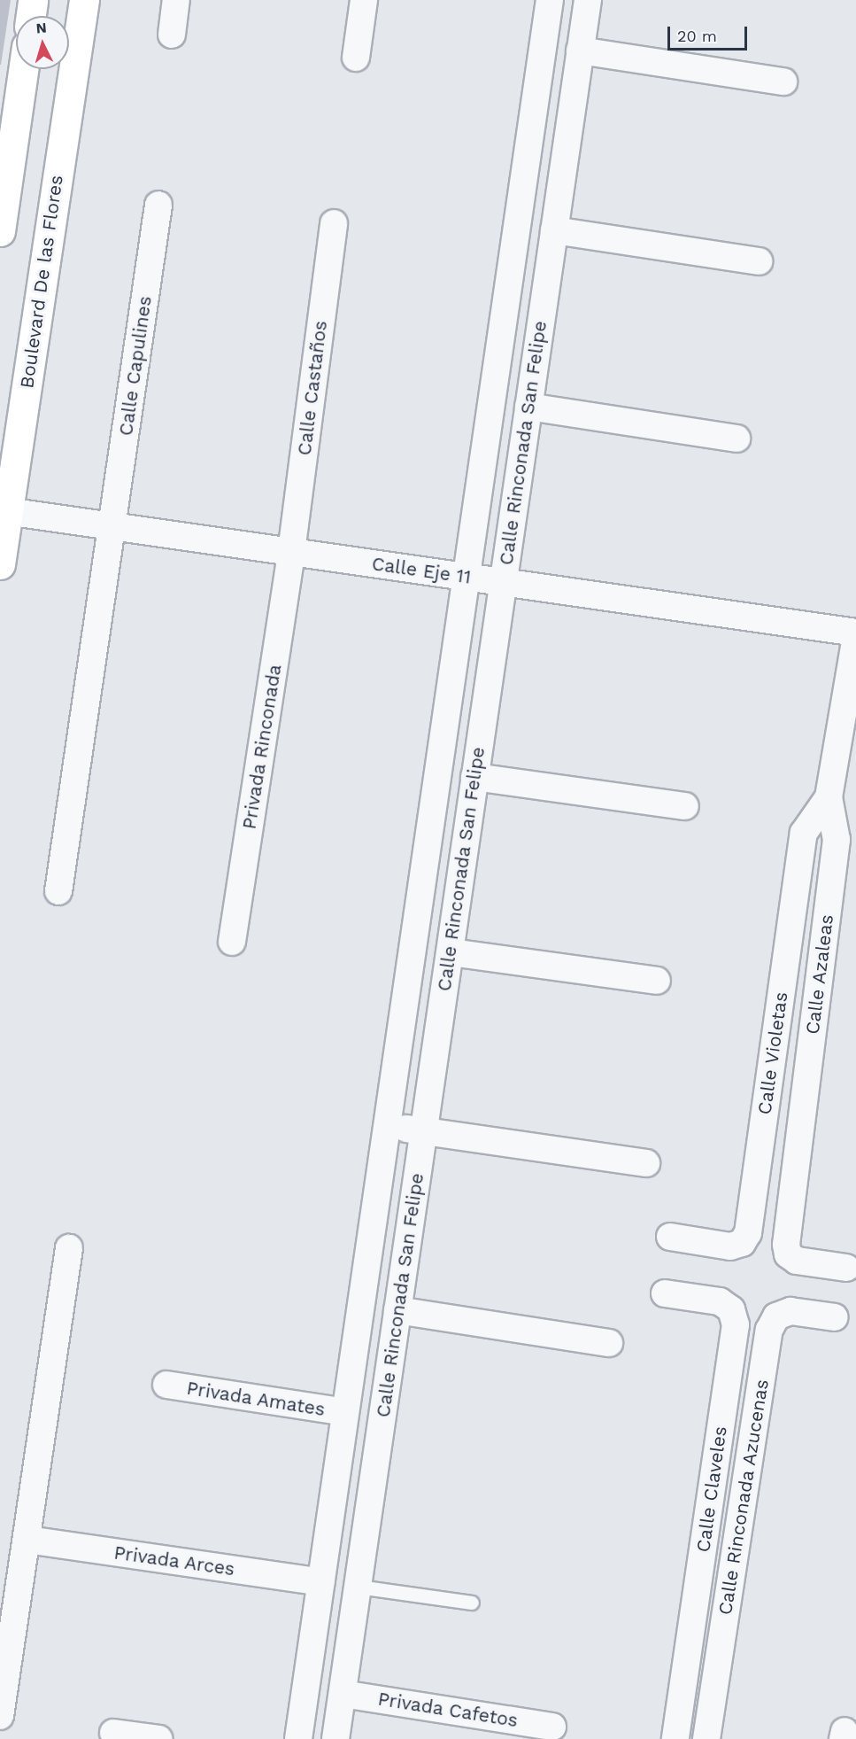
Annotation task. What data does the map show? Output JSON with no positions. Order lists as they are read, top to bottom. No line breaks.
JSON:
{"streets":{"street":["Boulevard De las Flores","Calle Capulines","Calle Castaños","Calle Rinconada San Felipe","Calle Eje 11","Privada Rinconada","Calle Azaleas","Calle Violetas","Privada Amates","Calle Claveles","Calle Rinconada Azucenas","Privada Arces","Privada Cafetos"]},"crossings":[["Boulevard De las Flores","Calle Eje 11"],["Calle Capulines","Calle Eje 11"],["Calle Castaños","Calle Eje 11"],["Calle Castaños","Privada Rinconada"],["Calle Rinconada San Felipe","Calle Eje 11"],["Calle Rinconada San Felipe","Privada Amates"],["Calle Rinconada San Felipe","Privada Arces"],["Calle Rinconada San Felipe","Privada Cafetos"],["Calle Eje 11","Privada Rinconada"],["Calle Azaleas","Calle Violetas"]],"scale_bar":"20 m","north":"top"}
